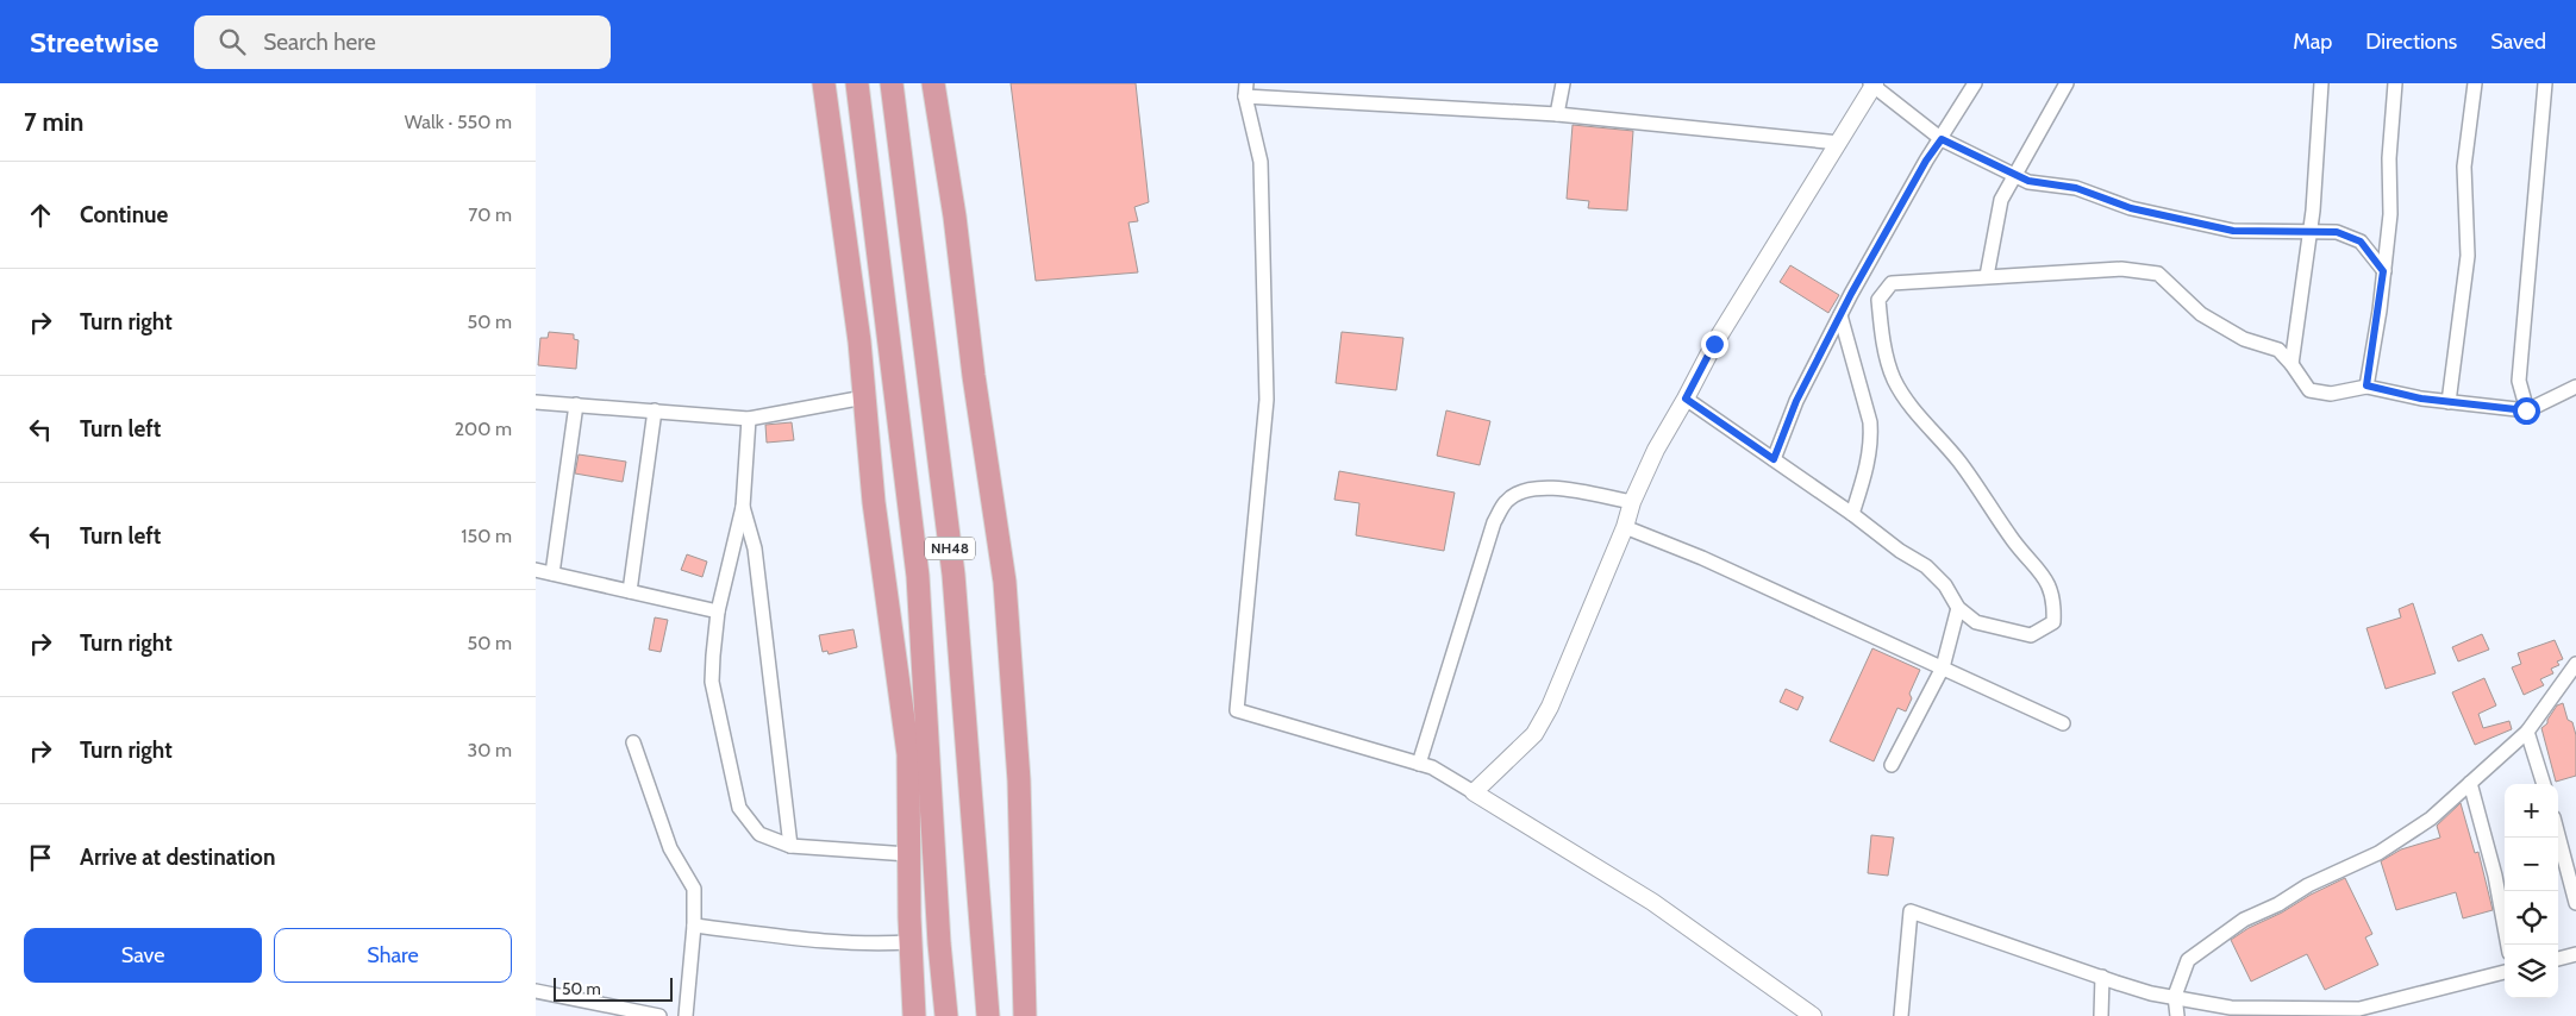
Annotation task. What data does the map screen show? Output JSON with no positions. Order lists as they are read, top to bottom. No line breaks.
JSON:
{"streets":{"highway":["NH48"]},"scale_bar":"50 m","page":{"header":"Streetwise","search":"Search here","nav":["Map","Directions","Saved"],"heading":["7 min","Walk · 550 m"],"list":[["Continue","70 m"],["Turn right","50 m"],["Turn left","200 m"],["Turn left","150 m"],["Turn right","50 m"],["Turn right","30 m"],"Arrive at destination"],"map_buttons":["+","−"],"buttons":["Save","Share"],"scale":"50 m"}}
